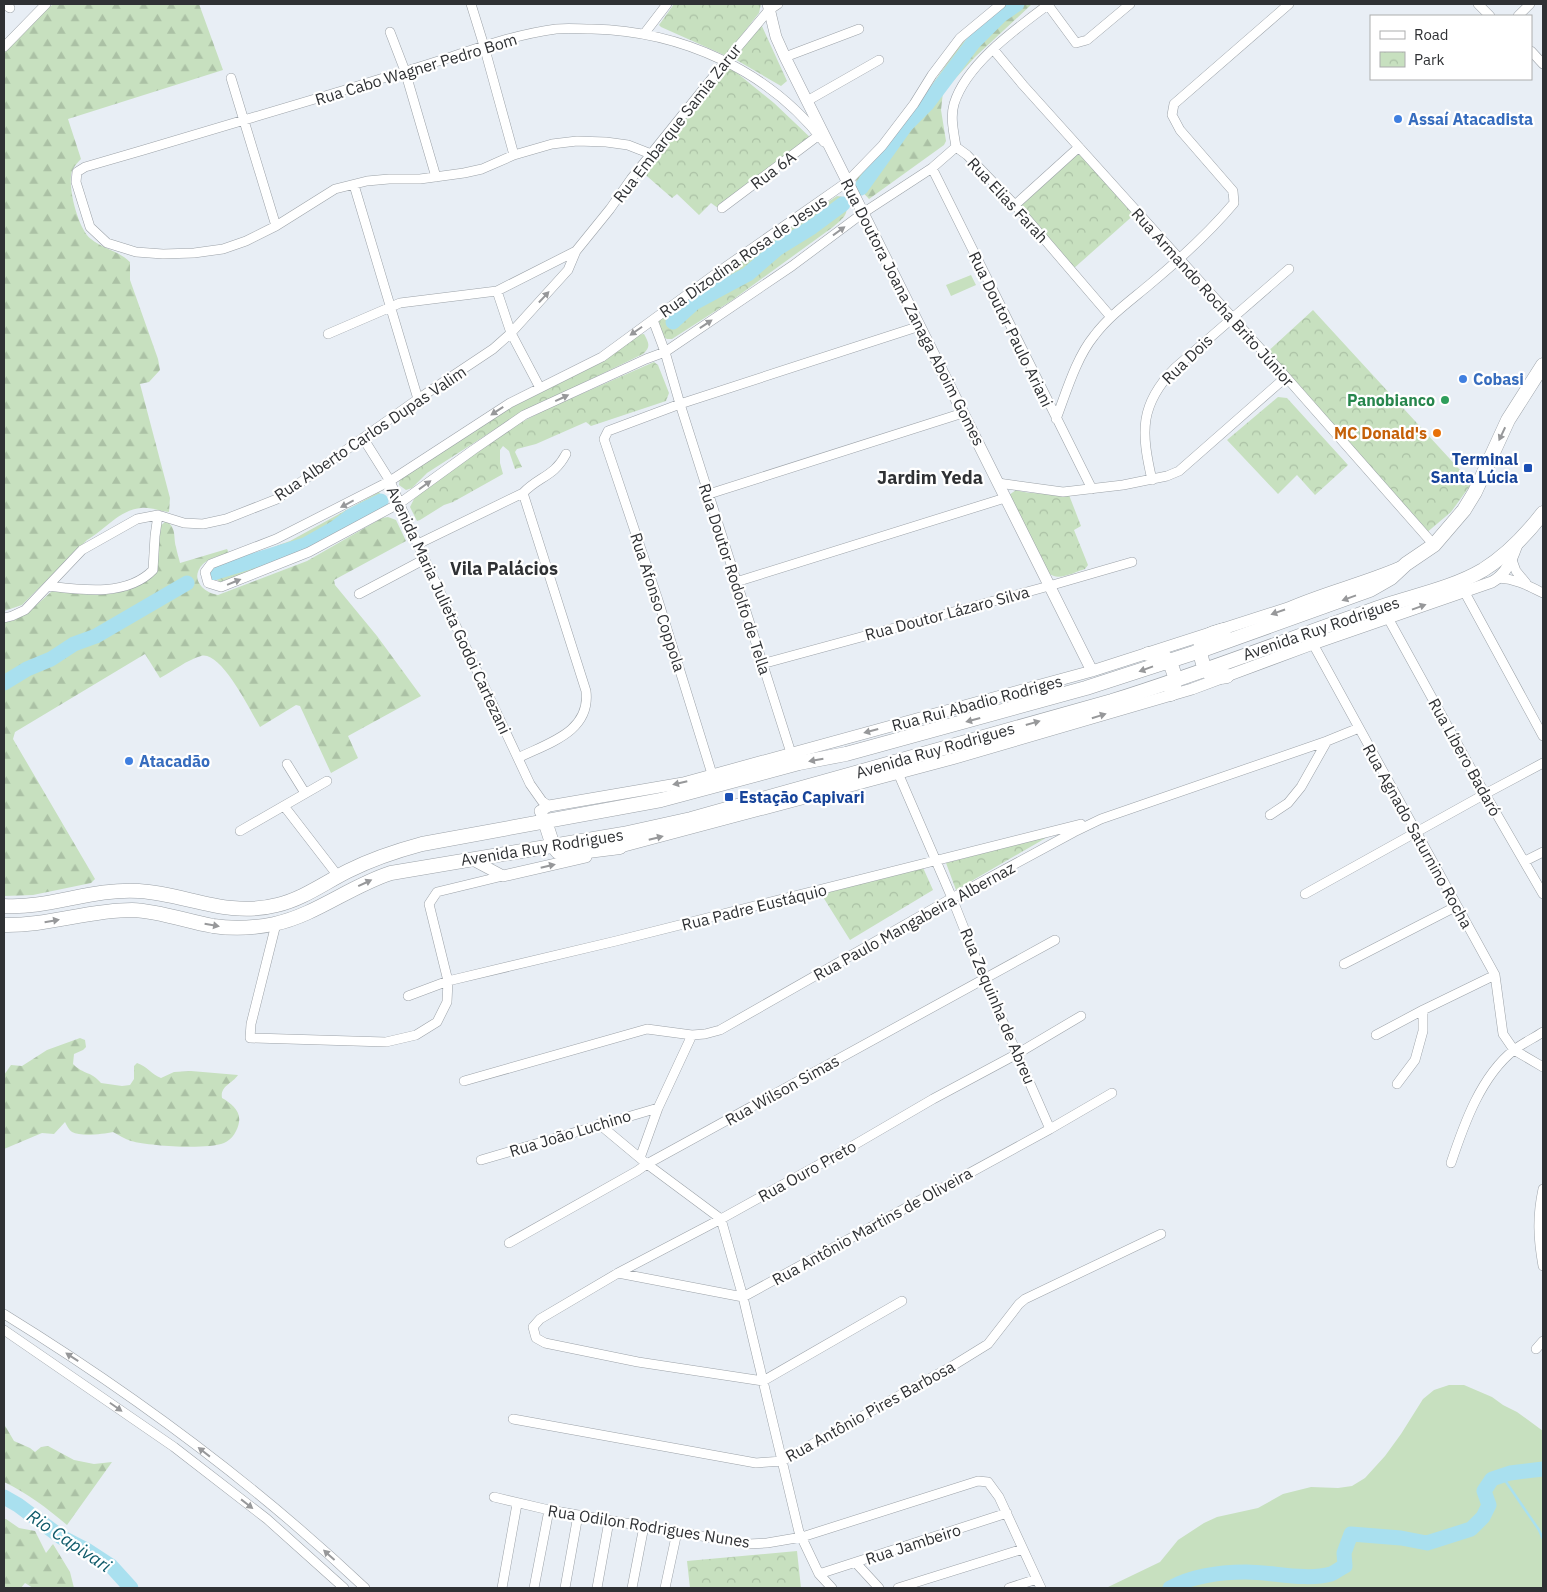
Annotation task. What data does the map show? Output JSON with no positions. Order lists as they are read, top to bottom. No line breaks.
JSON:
{"streets":{"main road":["Avenida Ruy Rodrigues"],"street":["Rua Cabo Wagner Pedro Bom","Rua Embarque Samia Zarur","Rua 6A","Rua Elias Farah","Rua Dizodina Rosa de Jesus","Rua Armando Rocha Brito Júnior","Rua Doutora Joana Zanaga Aboim Gomes","Rua Doutor Paulo Ariani","Rua Dois","Rua Alberto Carlos Dupas Valim","Rua Doutor Rodolfo de Tella","Rua Afonso Coppola","Avenida Maria Julieta Godoi Cartezani","Rua Doutor Lázaro Silva","Rua Rui Abadio Rodriges","Rua Líbero Badaró","Rua Agnado Saturnino Rocha","Rua Padre Eustáquio","Rua Paulo Mangabeira Albernaz","Rua Zequinha de Abreu","Rua Wilson Simas","Rua João Luchino","Rua Ouro Preto","Rua Antônio Martins de Oliveira","Rua Antônio Pires Barbosa","Rua Odilon Rodrigues Nunes","Rua Jambeiro"]},"crossings":[["Rua Cabo Wagner Pedro Bom","Rua Embarque Samia Zarur"],["Rua Cabo Wagner Pedro Bom","Rua 6A"],["Rua Cabo Wagner Pedro Bom","Rua Doutora Joana Zanaga Aboim Gomes"],["Rua Embarque Samia Zarur","Rua Doutora Joana Zanaga Aboim Gomes"],["Rua Embarque Samia Zarur","Rua Alberto Carlos Dupas Valim"],["Rua 6A","Rua Doutora Joana Zanaga Aboim Gomes"],["Rua Elias Farah","Rua Armando Rocha Brito Júnior"],["Rua Dizodina Rosa de Jesus","Rua Doutora Joana Zanaga Aboim Gomes"],["Rua Dizodina Rosa de Jesus","Rua Doutor Rodolfo de Tella"],["Rua Dizodina Rosa de Jesus","Avenida Maria Julieta Godoi Cartezani"],["Rua Armando Rocha Brito Júnior","Rua Dois"],["Rua Armando Rocha Brito Júnior","Avenida Ruy Rodrigues"],["Rua Doutora Joana Zanaga Aboim Gomes","Rua Doutor Lázaro Silva"],["Rua Doutora Joana Zanaga Aboim Gomes","Rua Rui Abadio Rodriges"],["Rua Alberto Carlos Dupas Valim","Avenida Maria Julieta Godoi Cartezani"],["Rua Doutor Rodolfo de Tella","Rua Afonso Coppola"],["Rua Doutor Rodolfo de Tella","Rua Doutor Lázaro Silva"],["Rua Doutor Rodolfo de Tella","Rua Rui Abadio Rodriges"],["Rua Afonso Coppola","Rua Rui Abadio Rodriges"],["Avenida Maria Julieta Godoi Cartezani","Avenida Ruy Rodrigues"],["Avenida Maria Julieta Godoi Cartezani","Rua Rui Abadio Rodriges"],["Avenida Ruy Rodrigues","Rua Rui Abadio Rodriges"],["Rua Agnado Saturnino Rocha","Rua Paulo Mangabeira Albernaz"],["Rua Padre Eustáquio","Rua Paulo Mangabeira Albernaz"],["Rua Padre Eustáquio","Rua Zequinha de Abreu"],["Rua Paulo Mangabeira Albernaz","Rua Zequinha de Abreu"],["Rua Zequinha de Abreu","Rua Wilson Simas"],["Rua Zequinha de Abreu","Rua Ouro Preto"],["Rua Zequinha de Abreu","Rua Antônio Martins de Oliveira"],["Rua Odilon Rodrigues Nunes","Rua Jambeiro"]],"districts":["Jardim Yeda","Vila Palácios"],"water":["Rio Capivari"],"places":{"other":["Assaí Atacadista","Cobasi","Panobianco","MC Donald's","Atacadão"],"transit":["Terminal Santa Lúcia","Estação Capivari"]},"legend":["Road","Park"]}
